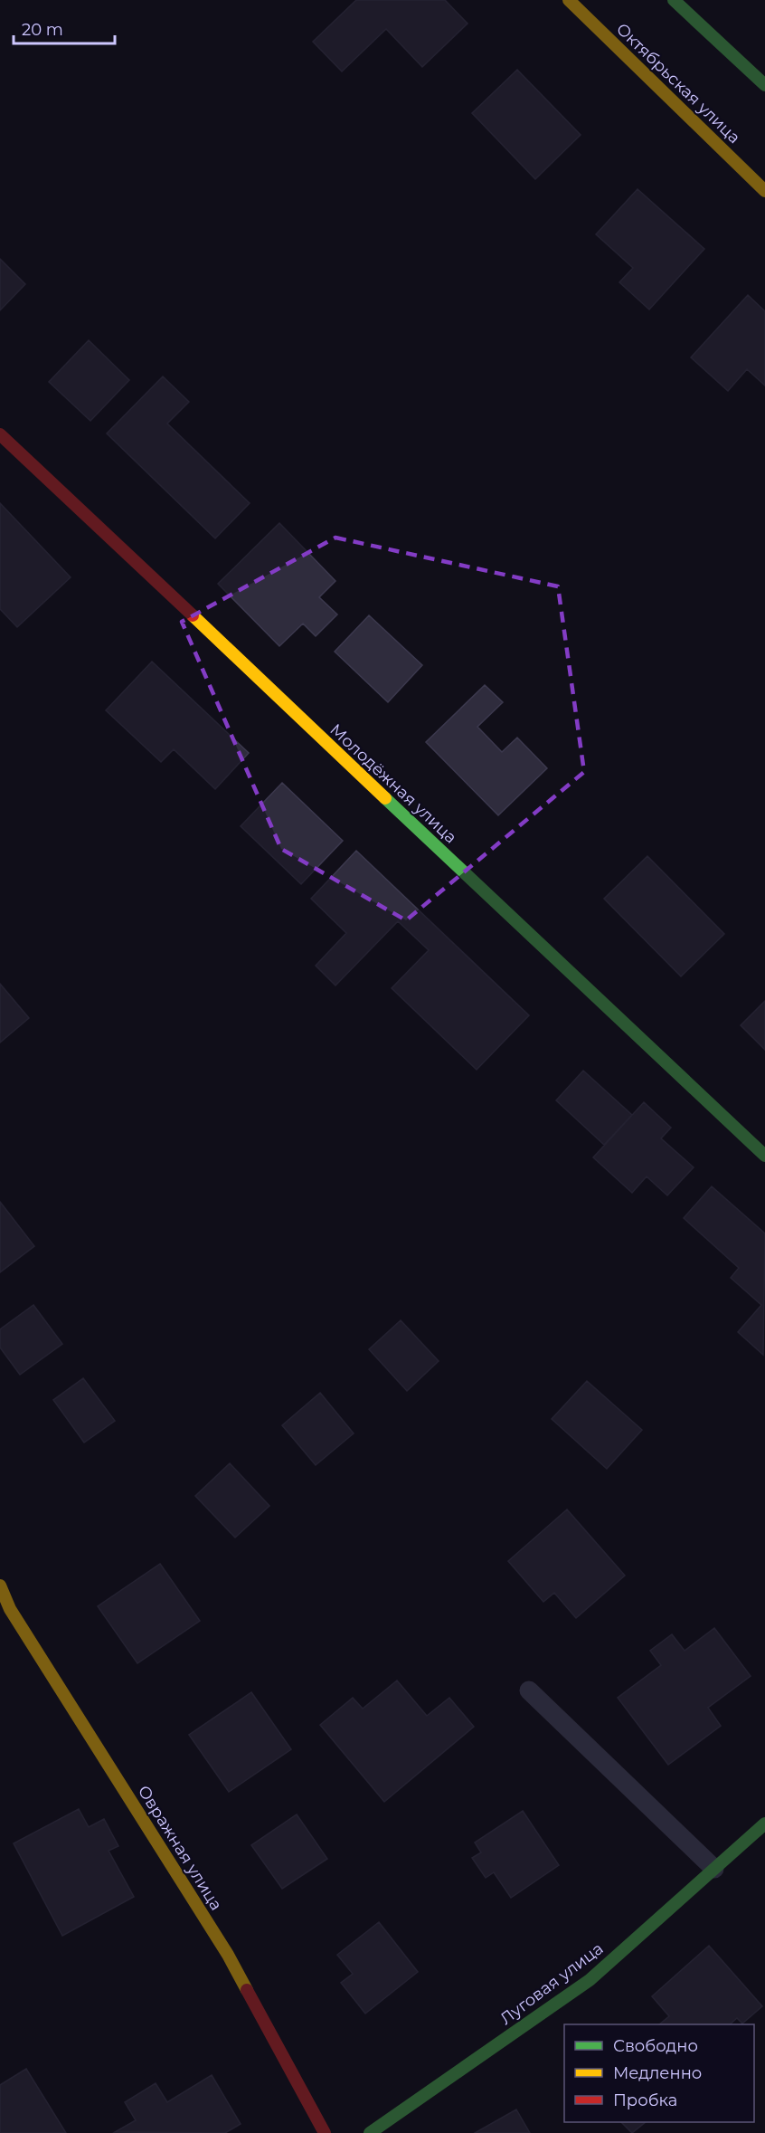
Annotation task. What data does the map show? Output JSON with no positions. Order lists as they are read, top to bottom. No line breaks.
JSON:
{"streets":{"street":["Октябрьская улица","Молодёжная улица","Овражная улица","Луговая улица"]},"legend":["Свободно","Медленно","Пробка"],"scale_bar":"20 m"}
